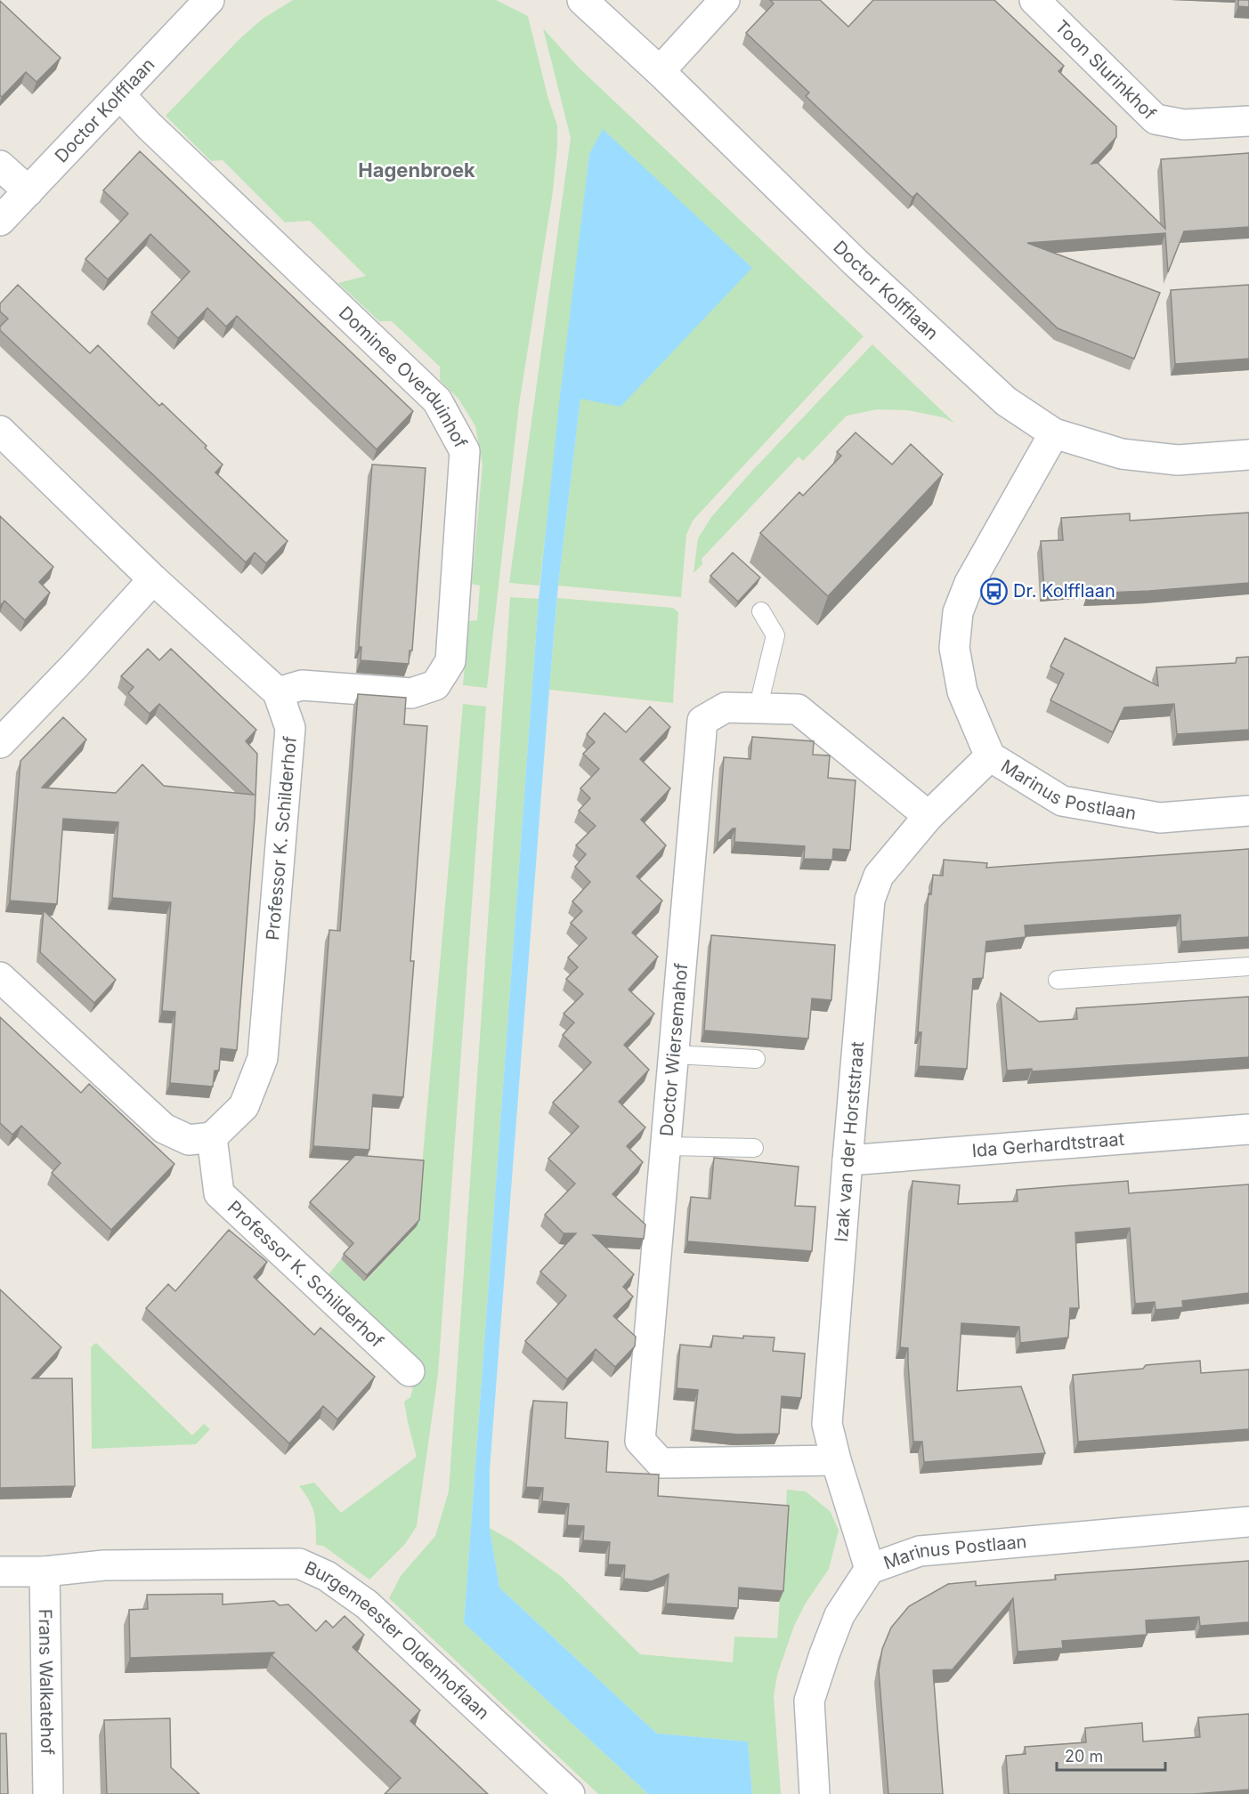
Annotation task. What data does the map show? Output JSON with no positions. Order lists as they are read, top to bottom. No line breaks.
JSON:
{"streets":{"street":["Toon Slurinkhof","Doctor Kolfflaan","Dominee Overduinhof","Marinus Postlaan","Professor K. Schilderhof","Doctor Wiersemahof","Izak van der Horststraat","Ida Gerhardtstraat","Burgemeester Oldenhoflaan","Frans Walkatehof"]},"crossings":[["Doctor Kolfflaan","Dominee Overduinhof"],["Doctor Kolfflaan","Marinus Postlaan"],["Dominee Overduinhof","Professor K. Schilderhof"],["Marinus Postlaan","Izak van der Horststraat"],["Doctor Wiersemahof","Izak van der Horststraat"],["Izak van der Horststraat","Ida Gerhardtstraat"],["Burgemeester Oldenhoflaan","Frans Walkatehof"]],"districts":["Hagenbroek"],"places":{"bus stop":["Dr. Kolfflaan"]},"scale_bar":"20 m"}
